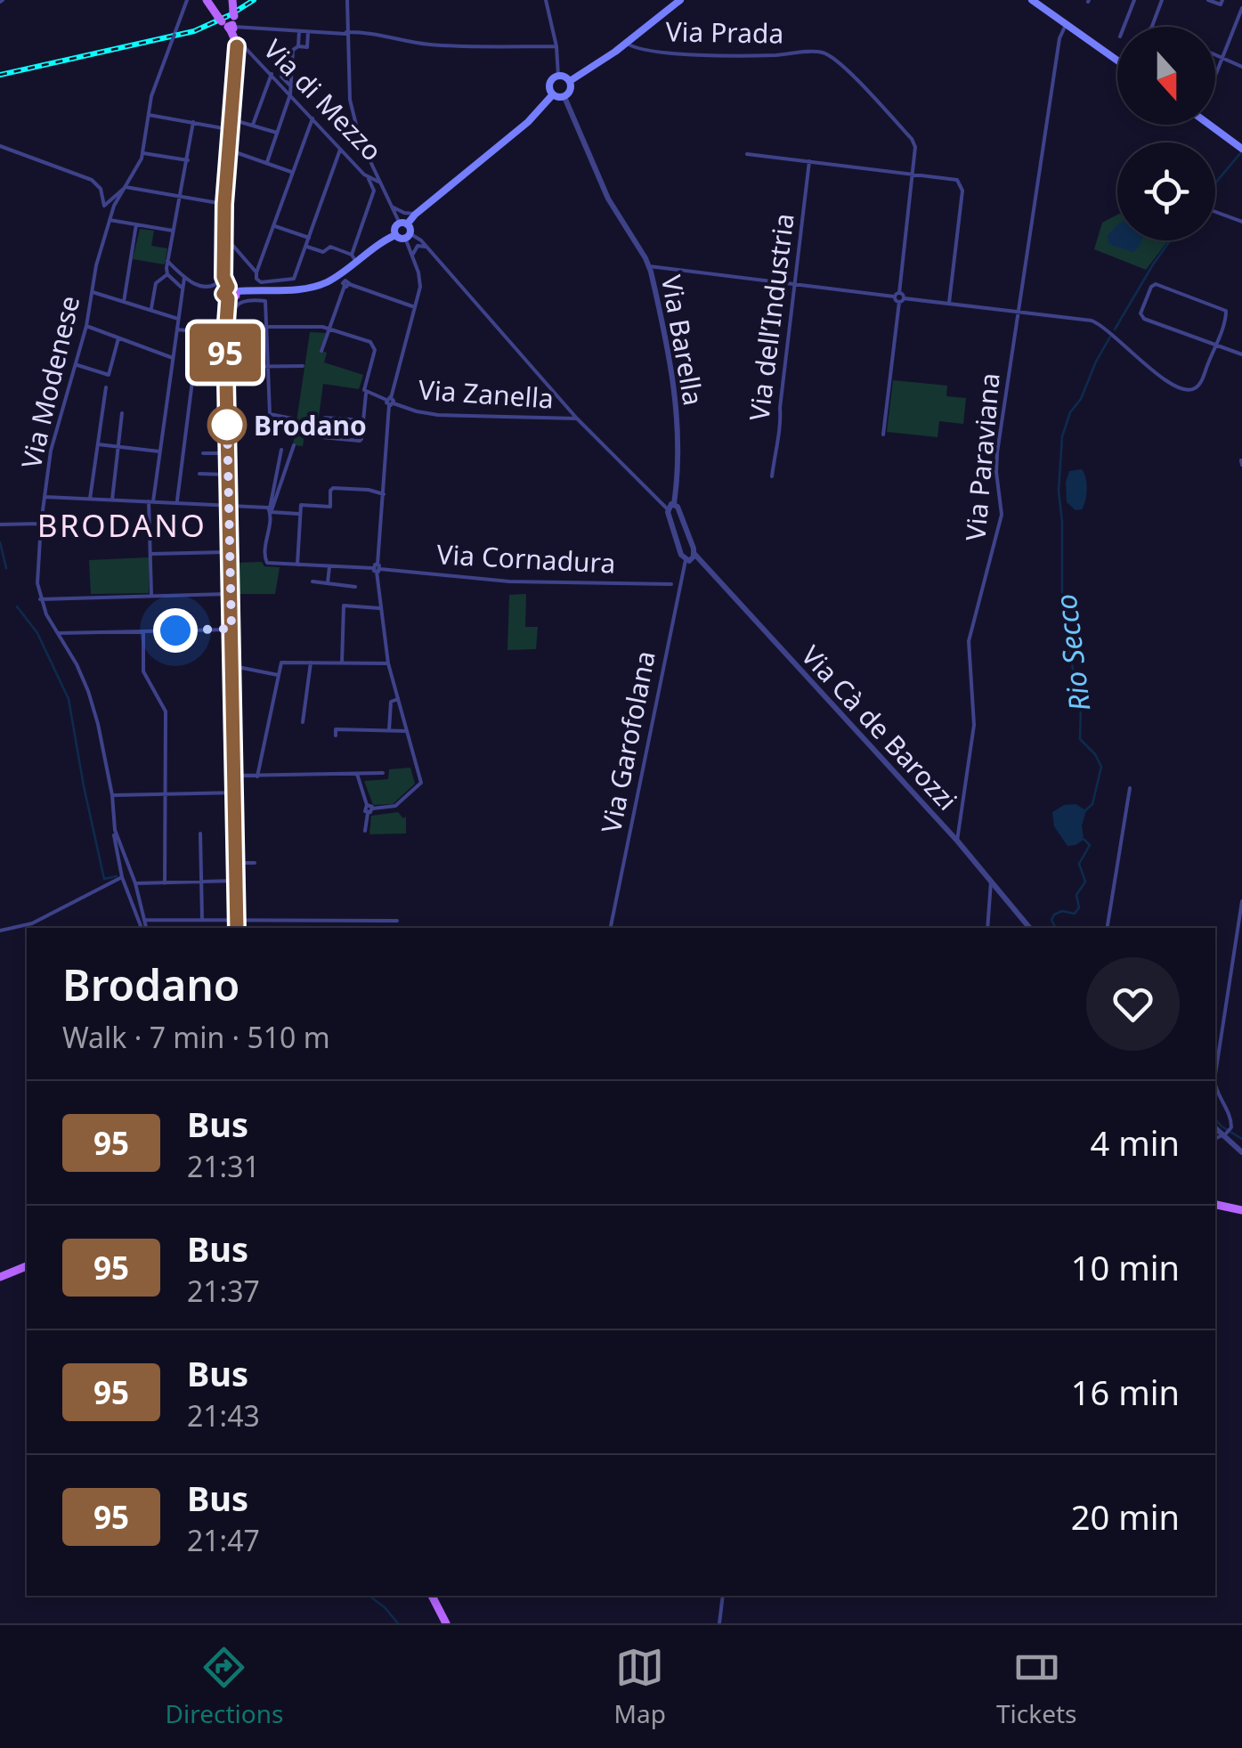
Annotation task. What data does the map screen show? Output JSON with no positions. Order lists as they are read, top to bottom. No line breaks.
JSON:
{"streets":{"street":["Via Prada","Via di Mezzo","Via dell’Industria","Via Barella","Via Modenese","Via Zanella","Via Paraviana","Via Cornadura","Via Cà de Barozzi","Via Garofolana"]},"crossings":[["Via Paraviana","Via Cà de Barozzi"]],"districts":["BRODANO"],"water":["Rio Secco"],"places":["Brodano"],"lines":["bus line 95"],"north":"bottom","page":{"on_map":"95","heading":["Brodano","Walk · 7 min · 510 m"],"list":[{"mark":"95","name":"Bus","note":"21:31","value":"4 min"},{"mark":"95","name":"Bus","note":"21:37","value":"10 min"},{"mark":"95","name":"Bus","note":"21:43","value":"16 min"},{"mark":"95","name":"Bus","note":"21:47","value":"20 min"}],"tabs":["Directions","Map","Tickets"]}}
